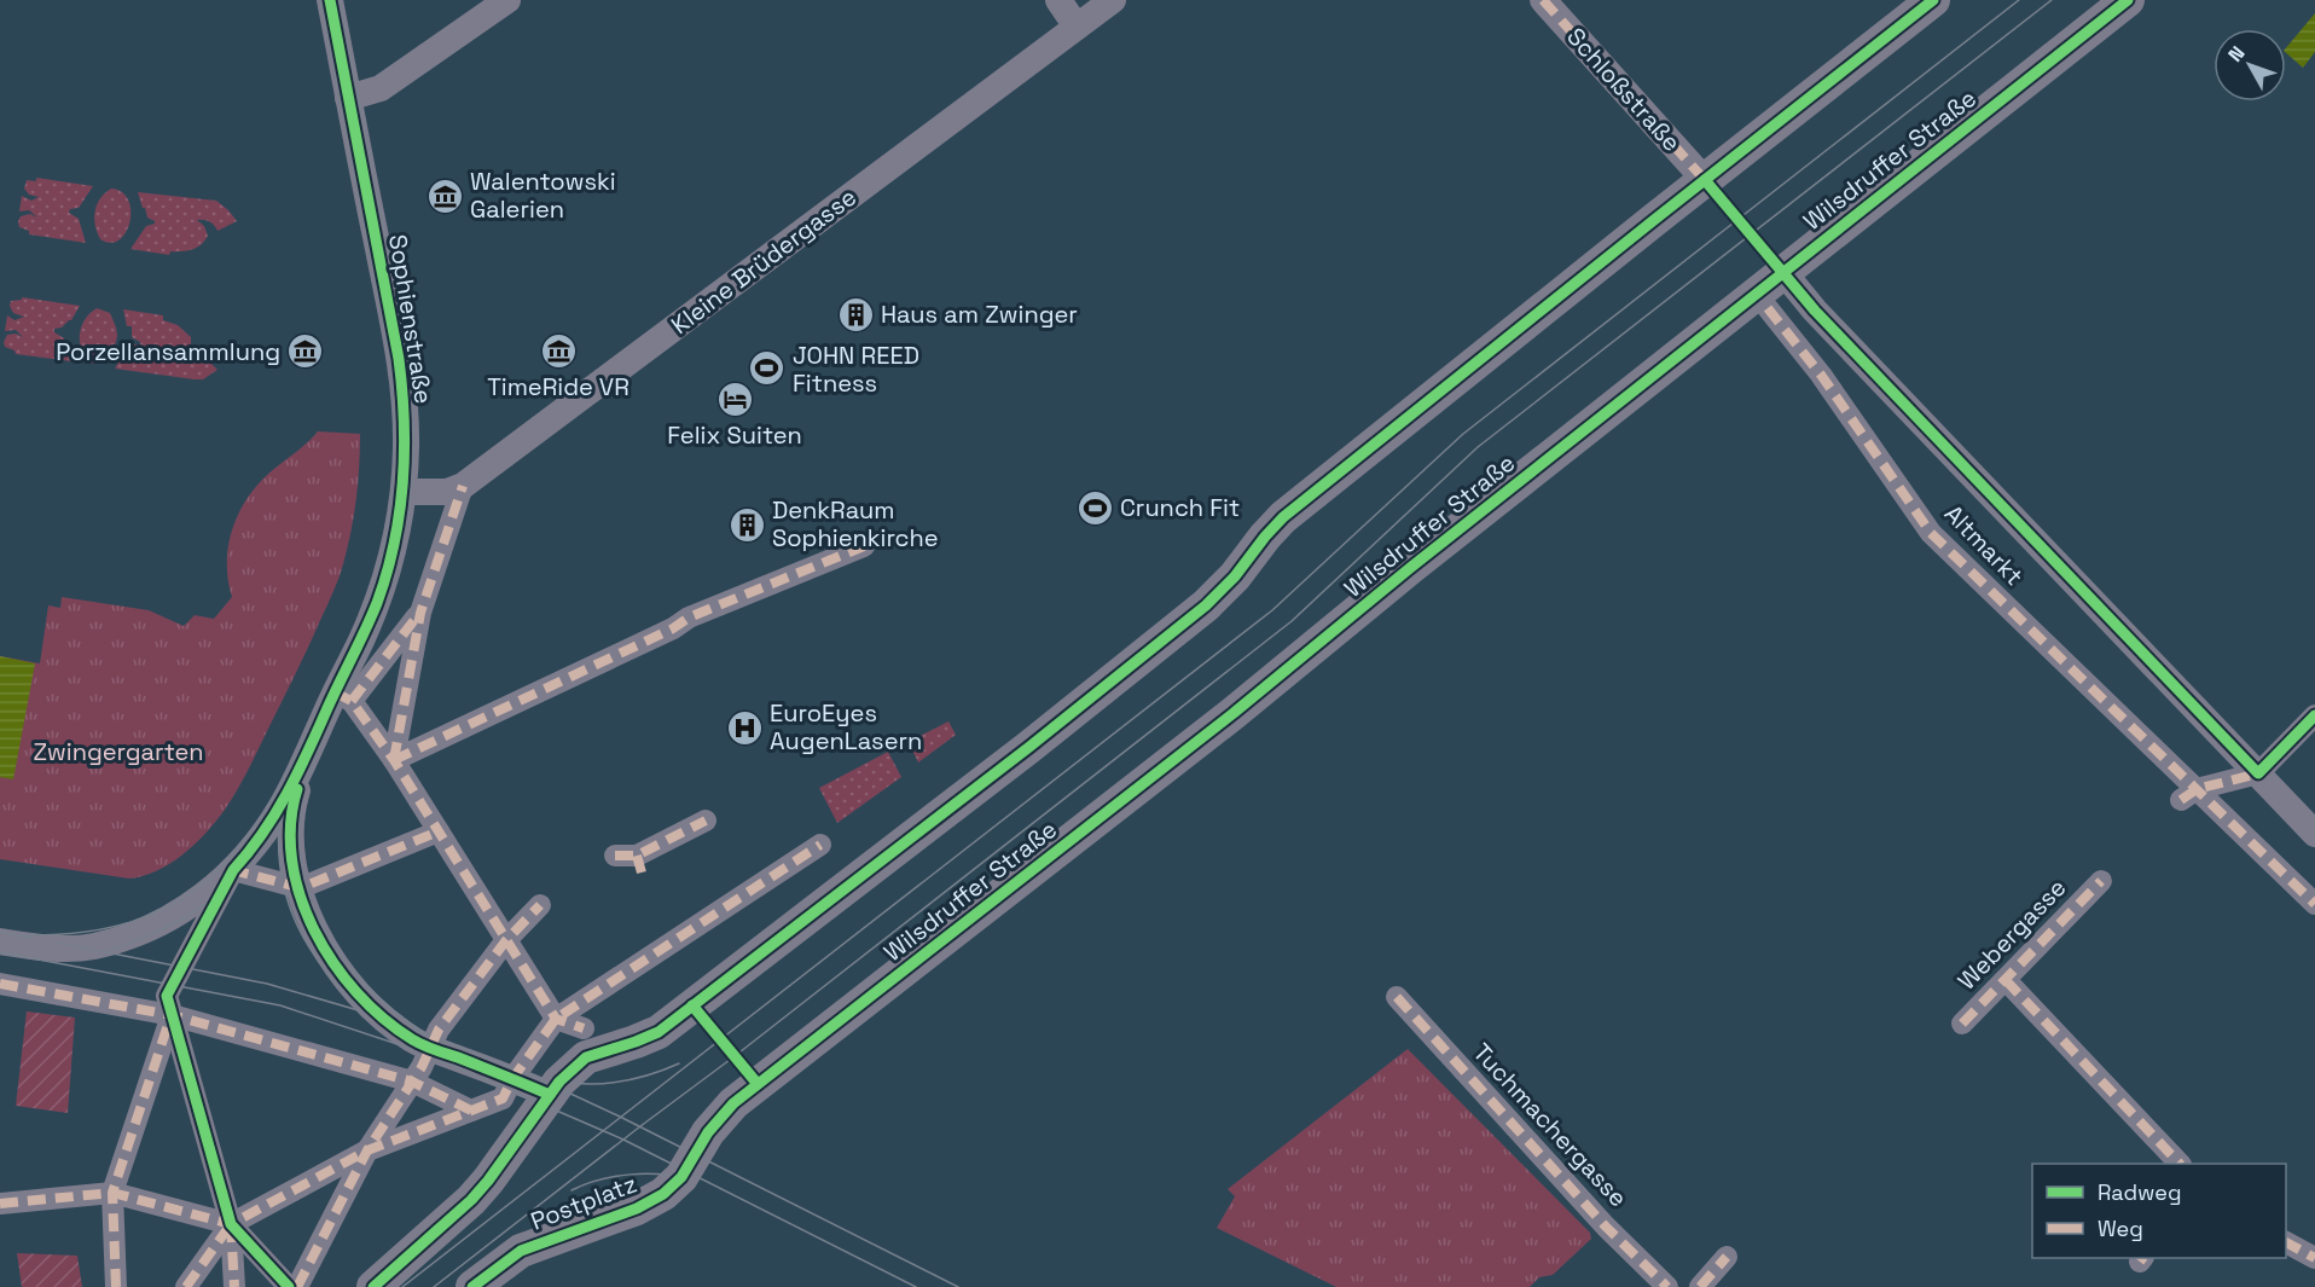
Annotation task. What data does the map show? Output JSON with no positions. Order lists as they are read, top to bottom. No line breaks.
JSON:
{"streets":{"street":["Schloßstraße","Wilsdruffer Straße","Kleine Brüdergasse","Sophienstraße","Altmarkt","Webergasse","Tuchmachergasse","Postplatz"]},"crossings":[["Wilsdruffer Straße","Postplatz"],["Kleine Brüdergasse","Sophienstraße"]],"parks":["Zwingergarten"],"places":{"museum":["Walentowski Galerien","TimeRide VR","Porzellansammlung"],"building":["Haus am Zwinger","DenkRaum Sophienkirche"],"sports":["JOHN REED Fitness","Crunch Fit"],"hotel":["Felix Suiten"],"hospital":["EuroEyes AugenLasern"]},"legend":["Radweg","Weg"],"north":"top left"}
